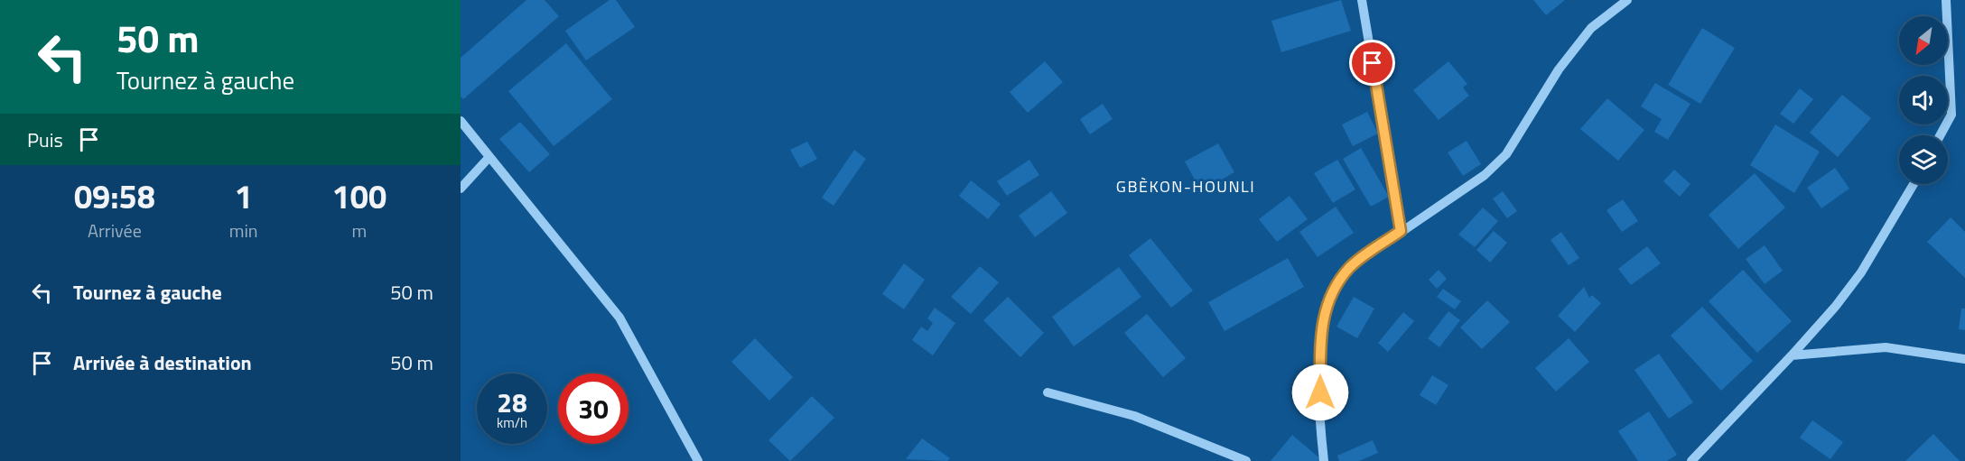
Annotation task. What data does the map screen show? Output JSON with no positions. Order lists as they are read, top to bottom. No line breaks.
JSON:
{"districts":["GBÈKON-HOUNLI"],"north":"bottom left","page":{"turn":["50 m","Tournez à gauche"],"then":"Puis","eta":["09:58","Arrivée","1","min","100","m"],"list":[{"name":"Tournez à gauche","value":"50 m"},{"name":"Arrivée à destination","value":"50 m"}],"speed":"28 km/h","limit":"30"}}
